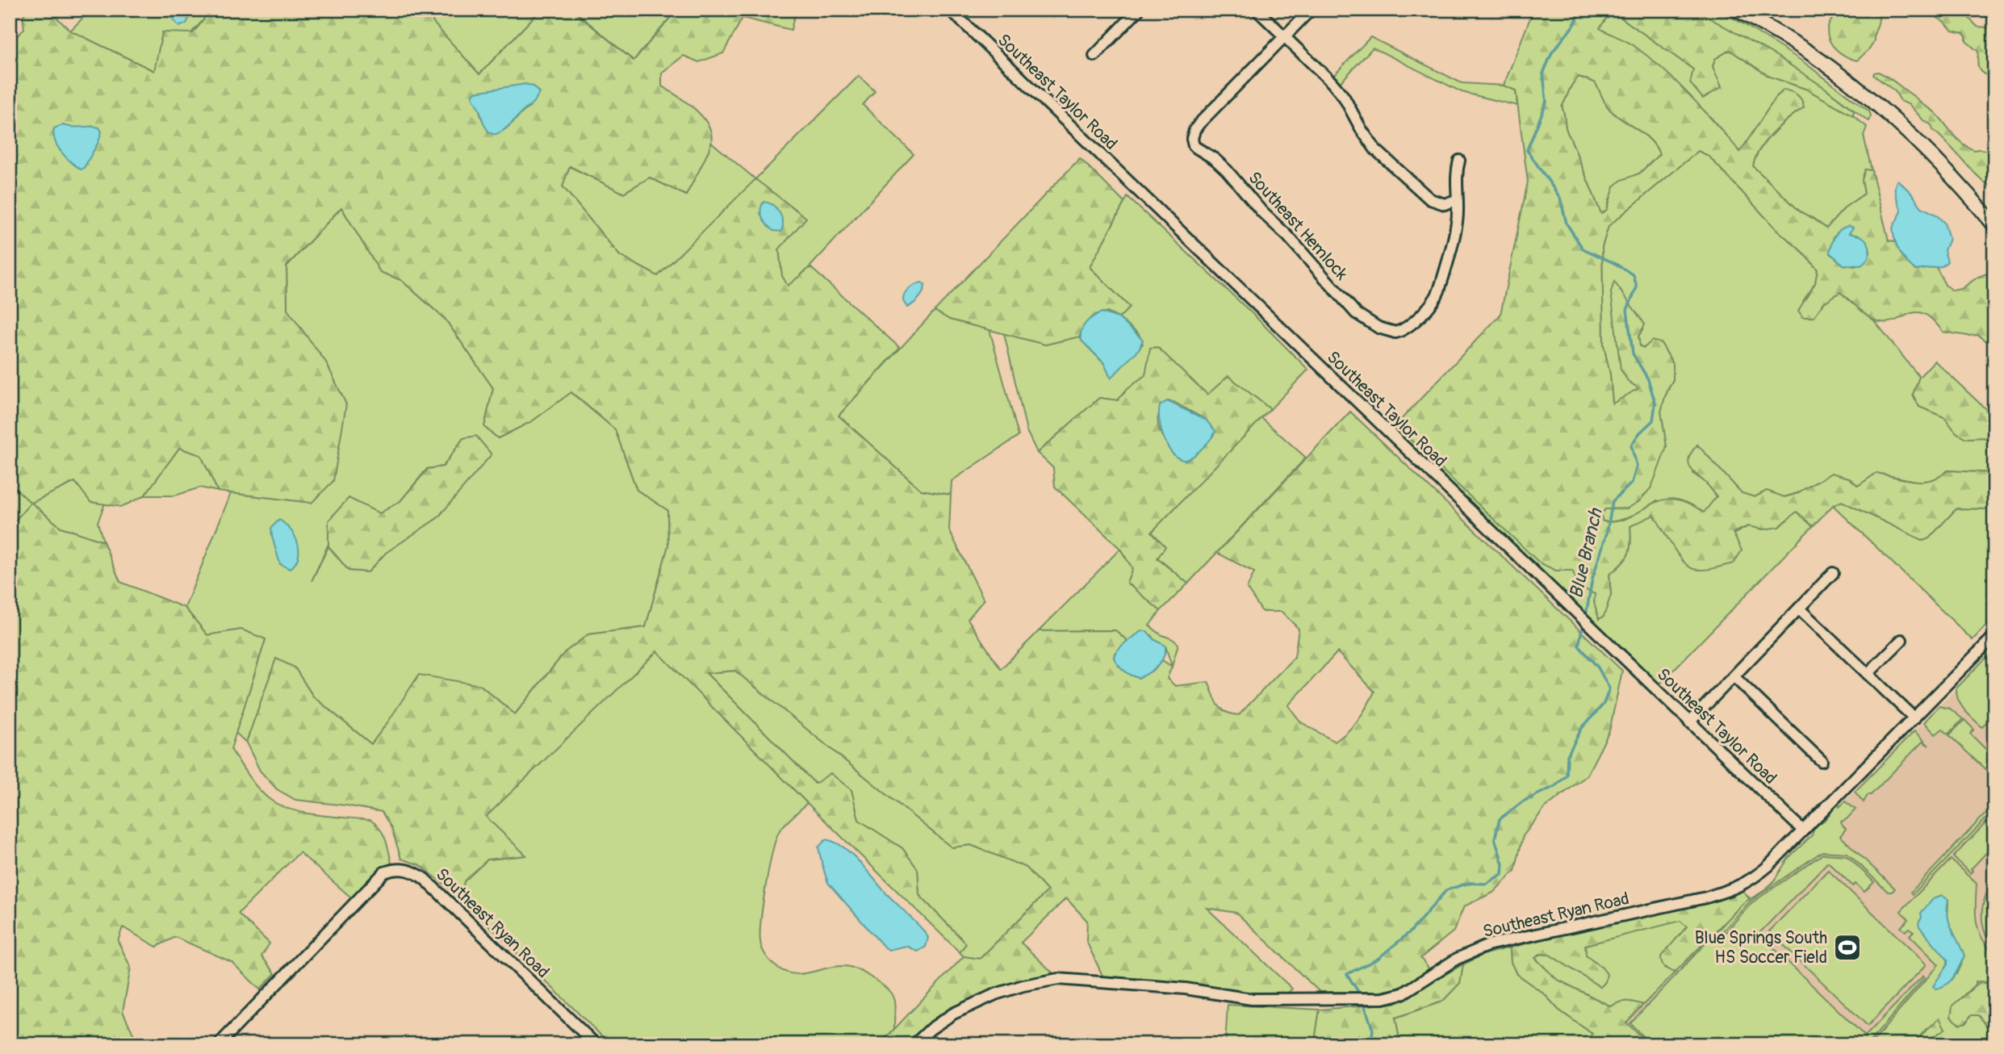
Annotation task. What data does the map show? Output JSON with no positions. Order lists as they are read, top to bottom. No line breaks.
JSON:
{"streets":{"street":["Southeast Taylor Road","Southeast Hemlock","Southeast Ryan Road"]},"crossings":[["Southeast Taylor Road","Southeast Ryan Road"]],"water":["Blue Branch"],"places":{"sports":["Blue Springs South HS Soccer Field"]}}
